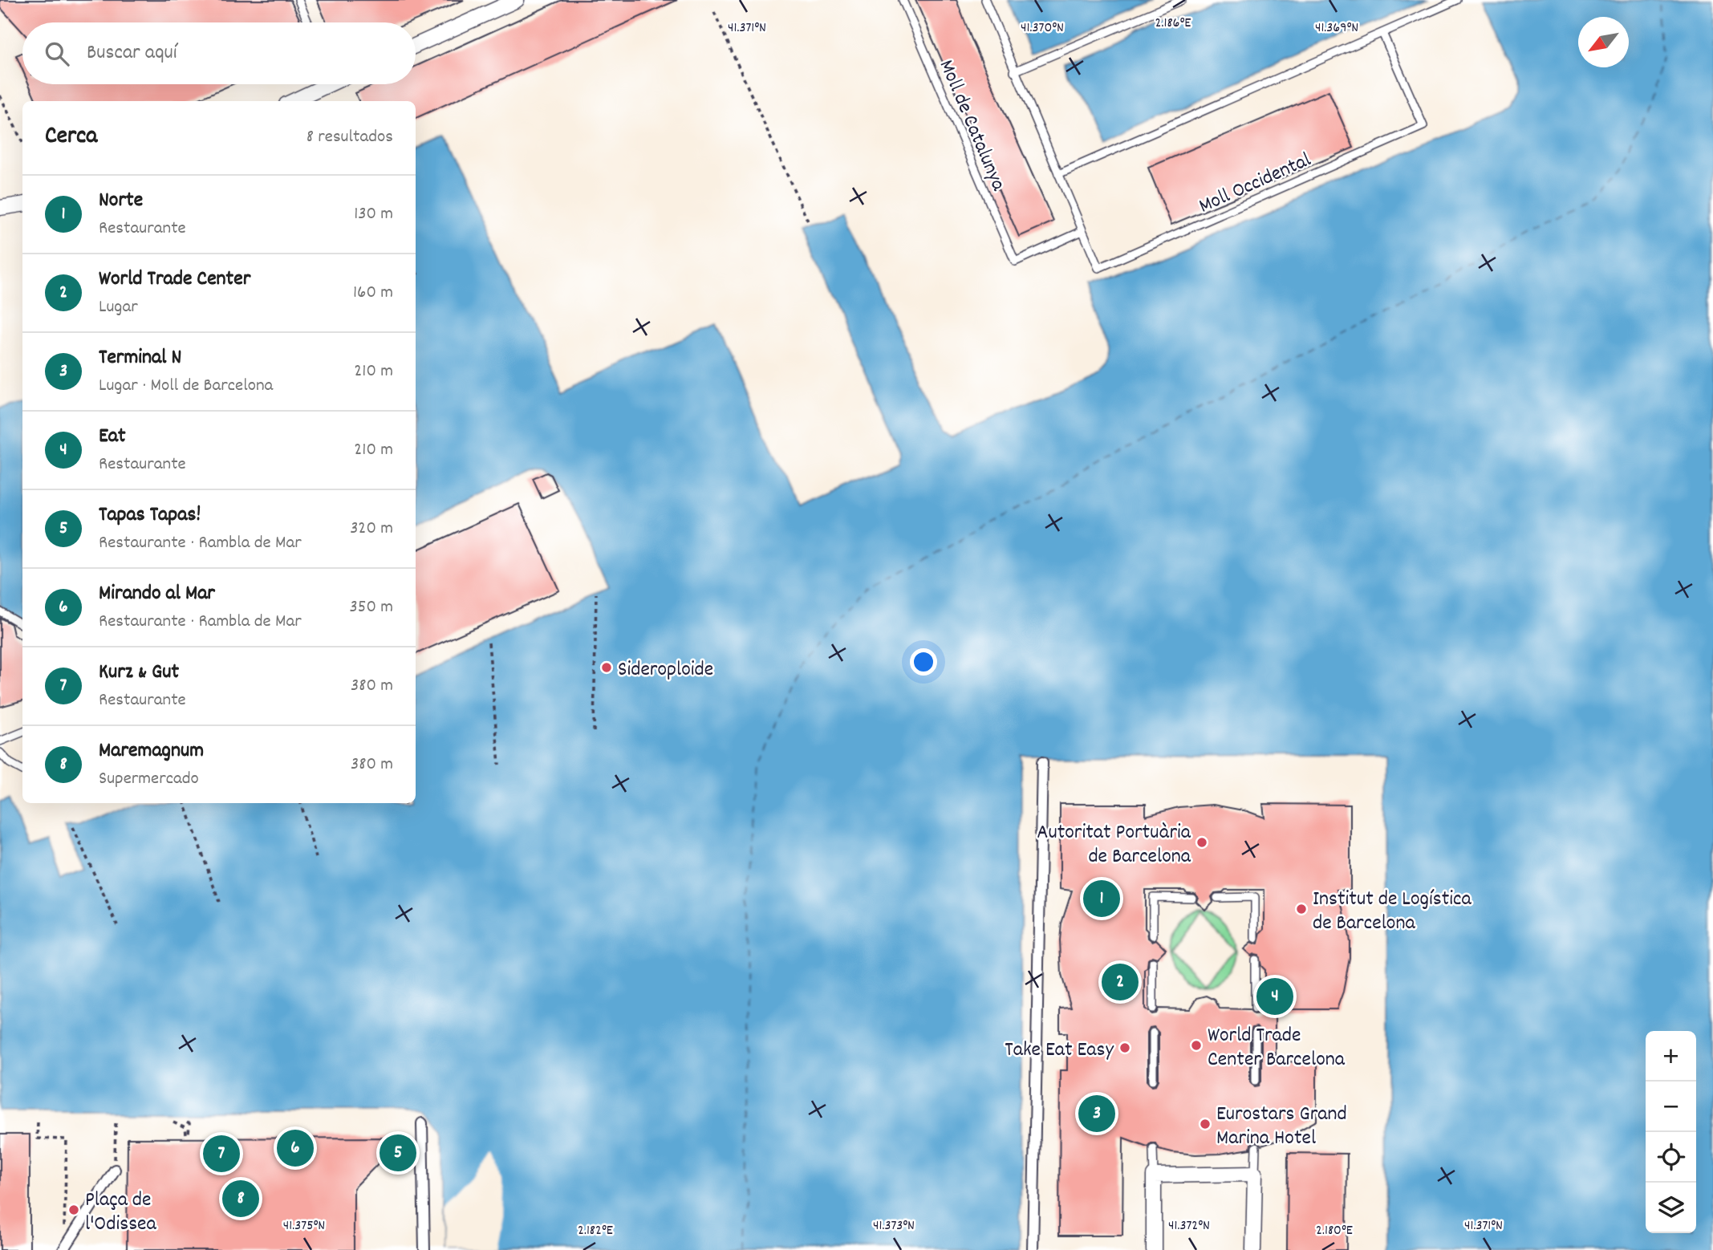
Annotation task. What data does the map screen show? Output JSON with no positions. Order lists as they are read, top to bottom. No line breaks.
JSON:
{"streets":{"lane":["Moll de Catalunya","Moll Occidental"]},"crossings":[["Moll de Catalunya","Moll Occidental"]],"places":["Sideroploide","Autoritat Portuària de Barcelona","Institut de Logística de Barcelona","World Trade Center Barcelona","Take Eat Easy","Eurostars Grand Marina Hotel","Plaça de l'Odissea"],"north":"bottom left","page":{"search":"Buscar aquí","heading":["Cerca","8 resultados"],"list":[{"mark":"1","name":"Norte","note":"Restaurante","value":"130 m"},{"mark":"2","name":"World Trade Center","note":"Lugar","value":"160 m"},{"mark":"3","name":"Terminal N","note":"Lugar · Moll de Barcelona","value":"210 m"},{"mark":"4","name":"Eat","note":"Restaurante","value":"210 m"},{"mark":"5","name":"Tapas Tapas!","note":"Restaurante · Rambla de Mar","value":"320 m"},{"mark":"6","name":"Mirando al Mar","note":"Restaurante · Rambla de Mar","value":"350 m"},{"mark":"7","name":"Kurz & Gut","note":"Restaurante","value":"380 m"},{"mark":"8","name":"Maremagnum","note":"Supermercado","value":"380 m"}],"pins":["1","2","4","3","6","5","7","8"],"map_buttons":["+","−"]},"coordinates":["2.186°E","41.371°N","41.370°N","41.369°N","41.375°N","41.373°N","41.372°N","2.182°E","2.180°E"]}
